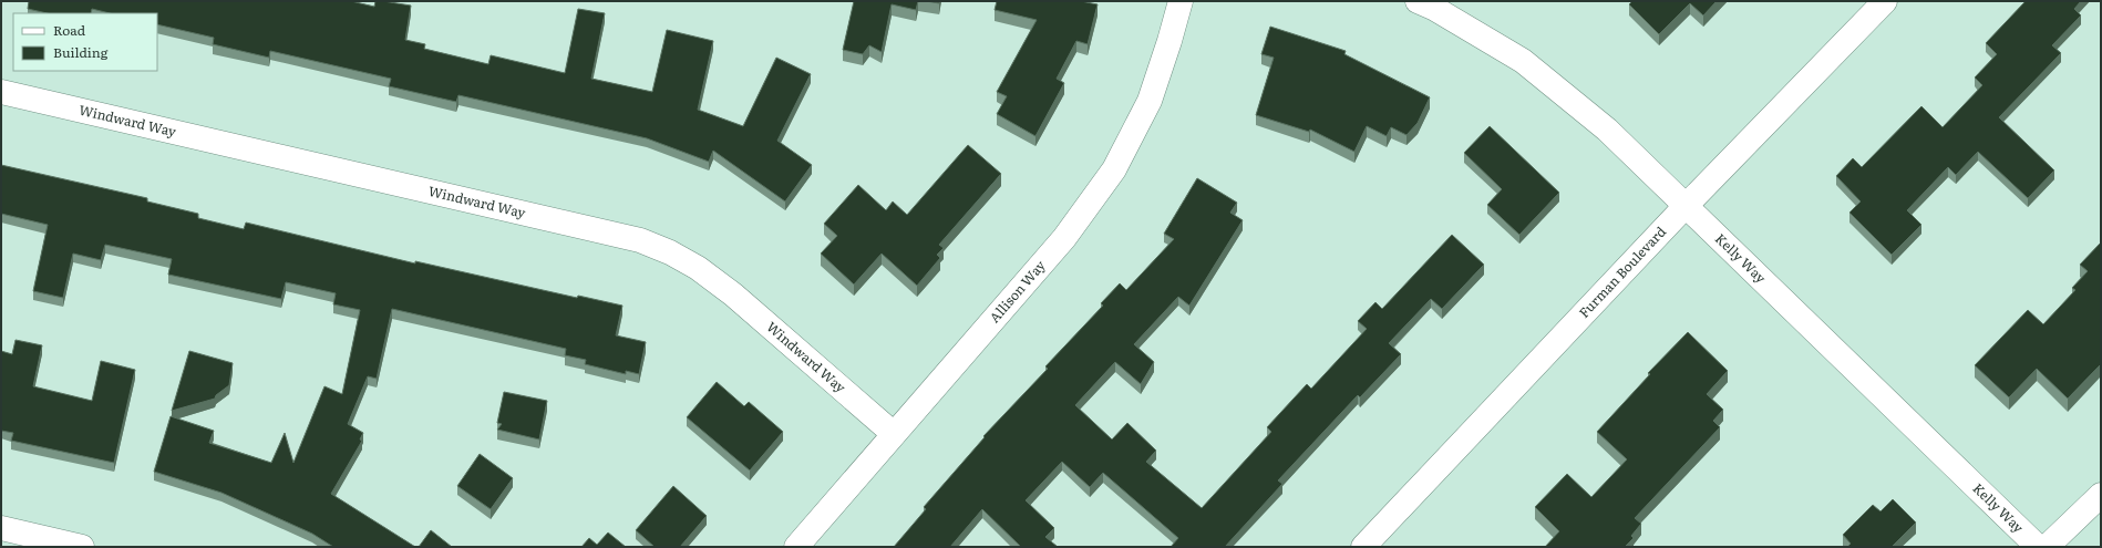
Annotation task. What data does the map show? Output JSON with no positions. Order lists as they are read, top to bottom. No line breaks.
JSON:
{"streets":{"street":["Windward Way","Kelly Way","Furman Boulevard","Allison Way"]},"crossings":[["Windward Way","Allison Way"],["Kelly Way","Furman Boulevard"]],"legend":["Road","Building"]}
